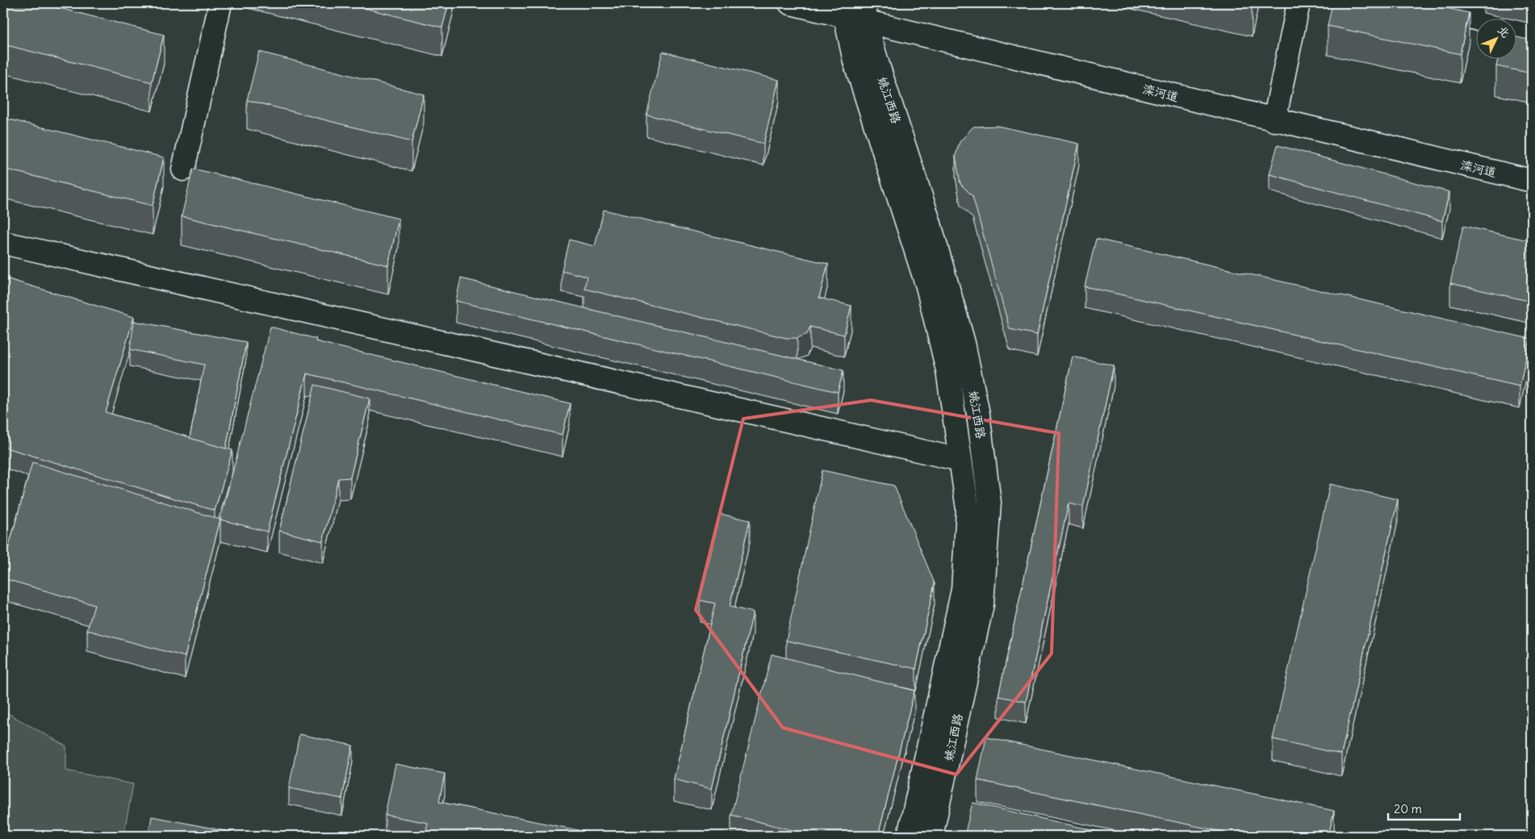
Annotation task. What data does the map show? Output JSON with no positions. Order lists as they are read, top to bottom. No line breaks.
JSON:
{"streets":{"street":["滦河道","姚江西路"]},"crossings":[["滦河道","姚江西路"]],"scale_bar":"20 m","north":"top right"}
